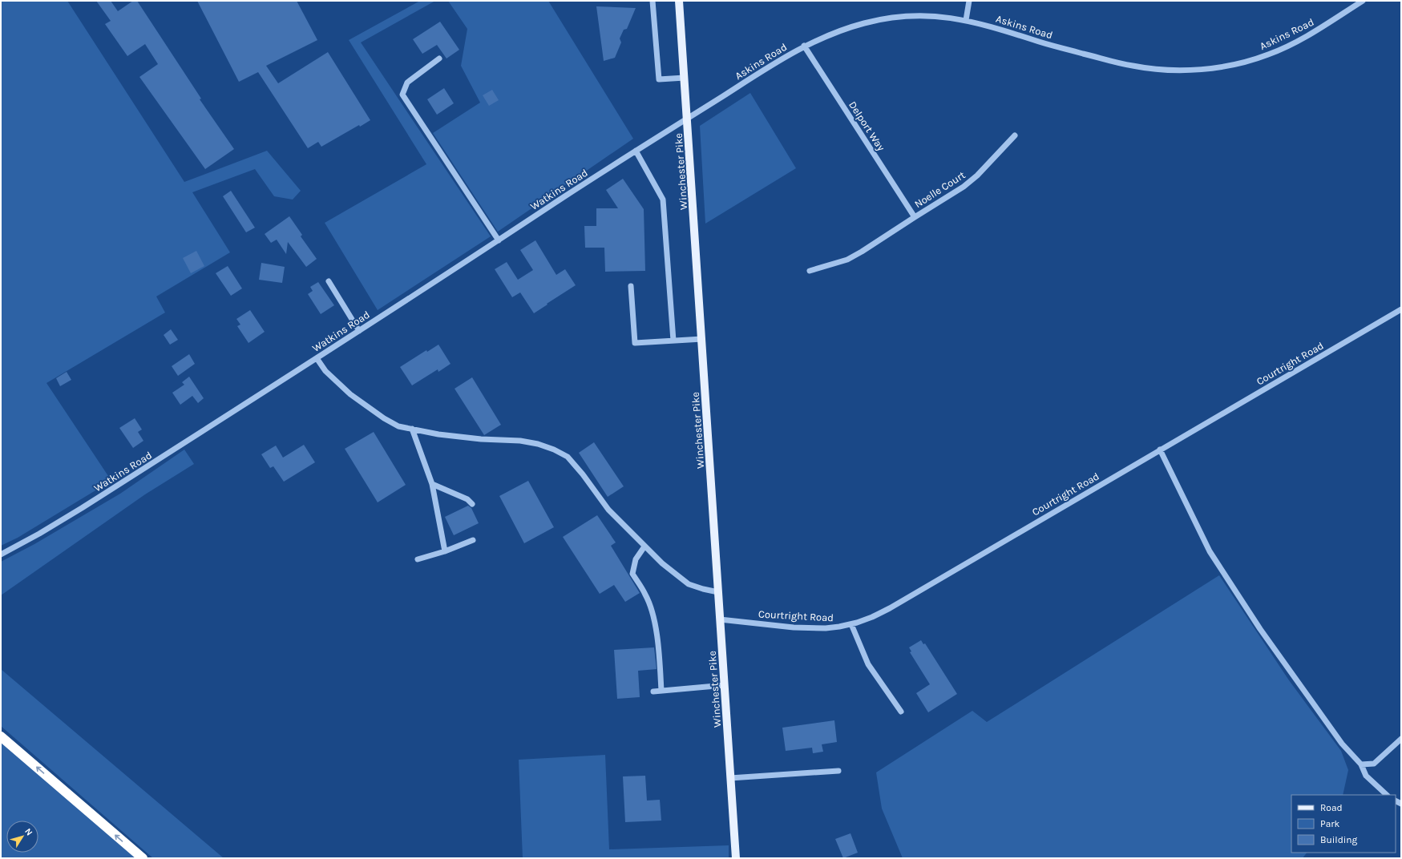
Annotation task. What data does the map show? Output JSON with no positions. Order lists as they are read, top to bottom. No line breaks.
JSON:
{"streets":{"main road":["Winchester Pike"],"street":["Askins Road","Delport Way","Watkins Road","Noelle Court","Courtright Road"]},"crossings":[["Askins Road","Delport Way"],["Askins Road","Winchester Pike"],["Askins Road","Watkins Road"],["Delport Way","Noelle Court"],["Winchester Pike","Watkins Road"],["Winchester Pike","Courtright Road"]],"legend":["Road","Park","Building"],"north":"top right"}
